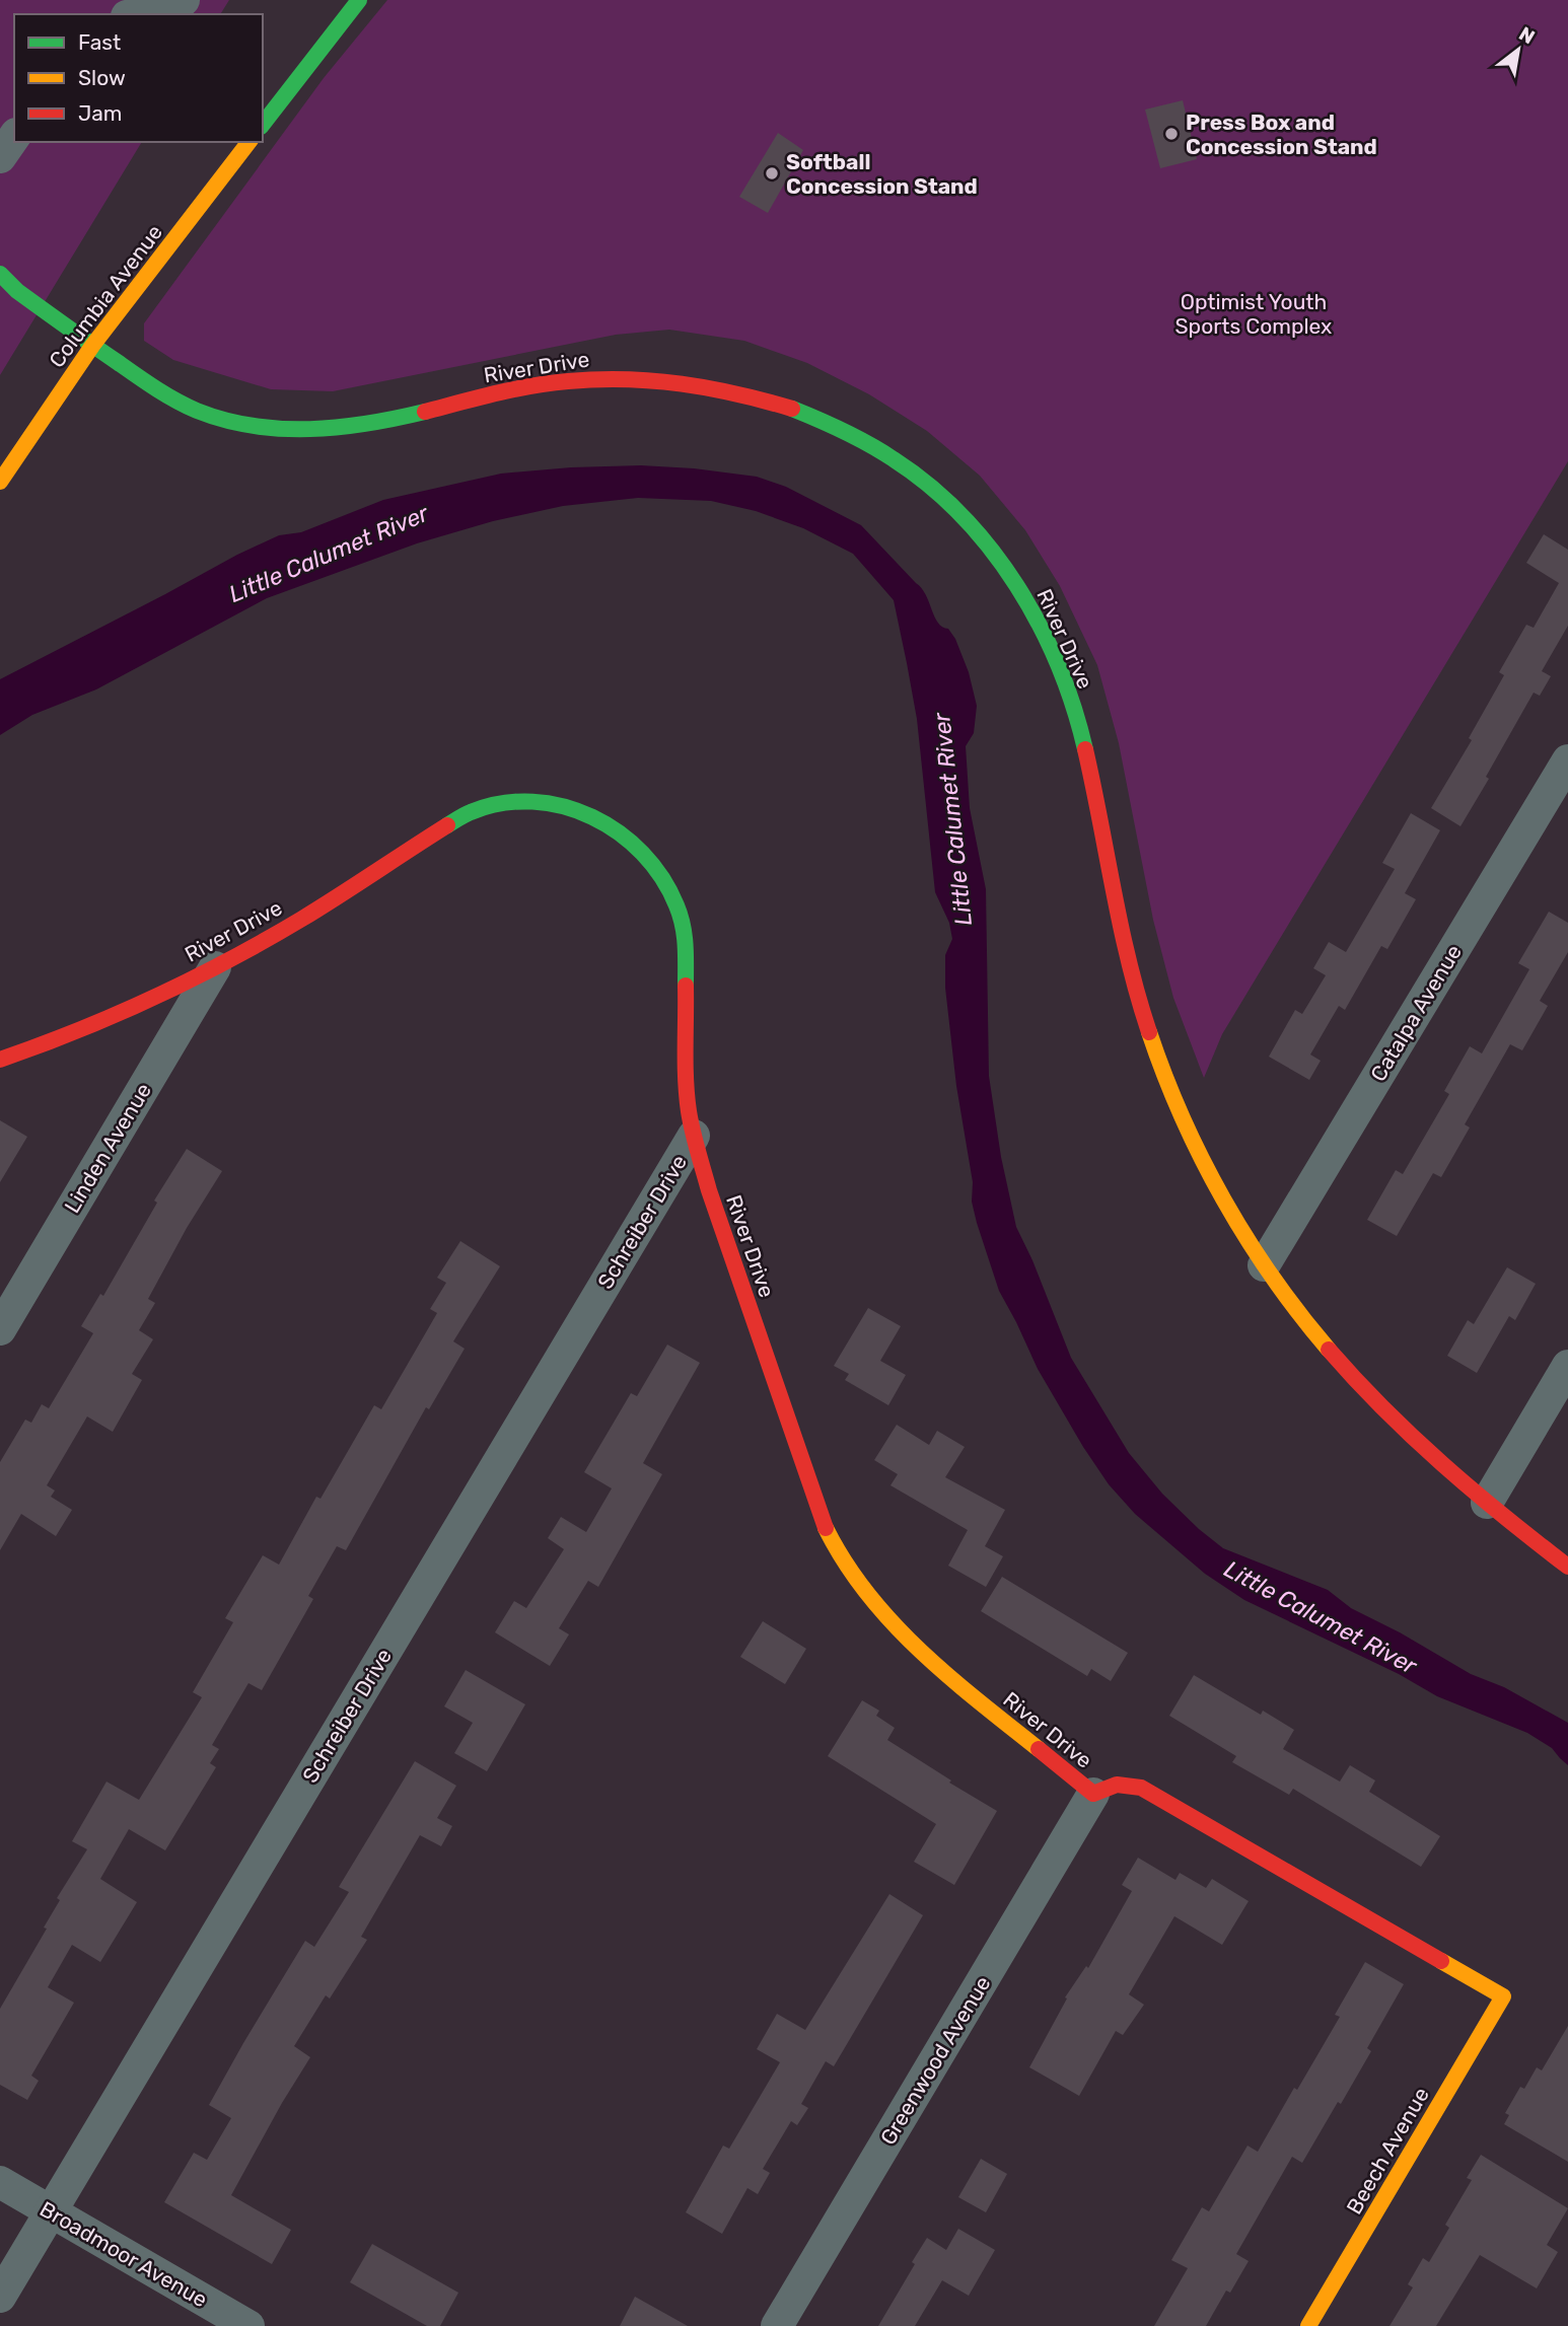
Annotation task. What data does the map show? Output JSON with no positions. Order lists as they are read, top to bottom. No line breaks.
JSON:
{"streets":{"street":["Columbia Avenue","River Drive","Catalpa Avenue","Linden Avenue","Schreiber Drive","Greenwood Avenue","Beech Avenue","Broadmoor Avenue"]},"crossings":[["Columbia Avenue","River Drive"],["River Drive","Catalpa Avenue"],["River Drive","Linden Avenue"],["River Drive","Schreiber Drive"],["River Drive","Greenwood Avenue"],["River Drive","Beech Avenue"],["Schreiber Drive","Broadmoor Avenue"]],"water":["Little Calumet River"],"parks":["Optimist Youth Sports Complex"],"places":["Press Box and Concession Stand","Softball Concession Stand"],"legend":["Fast","Slow","Jam"],"north":"top right"}
